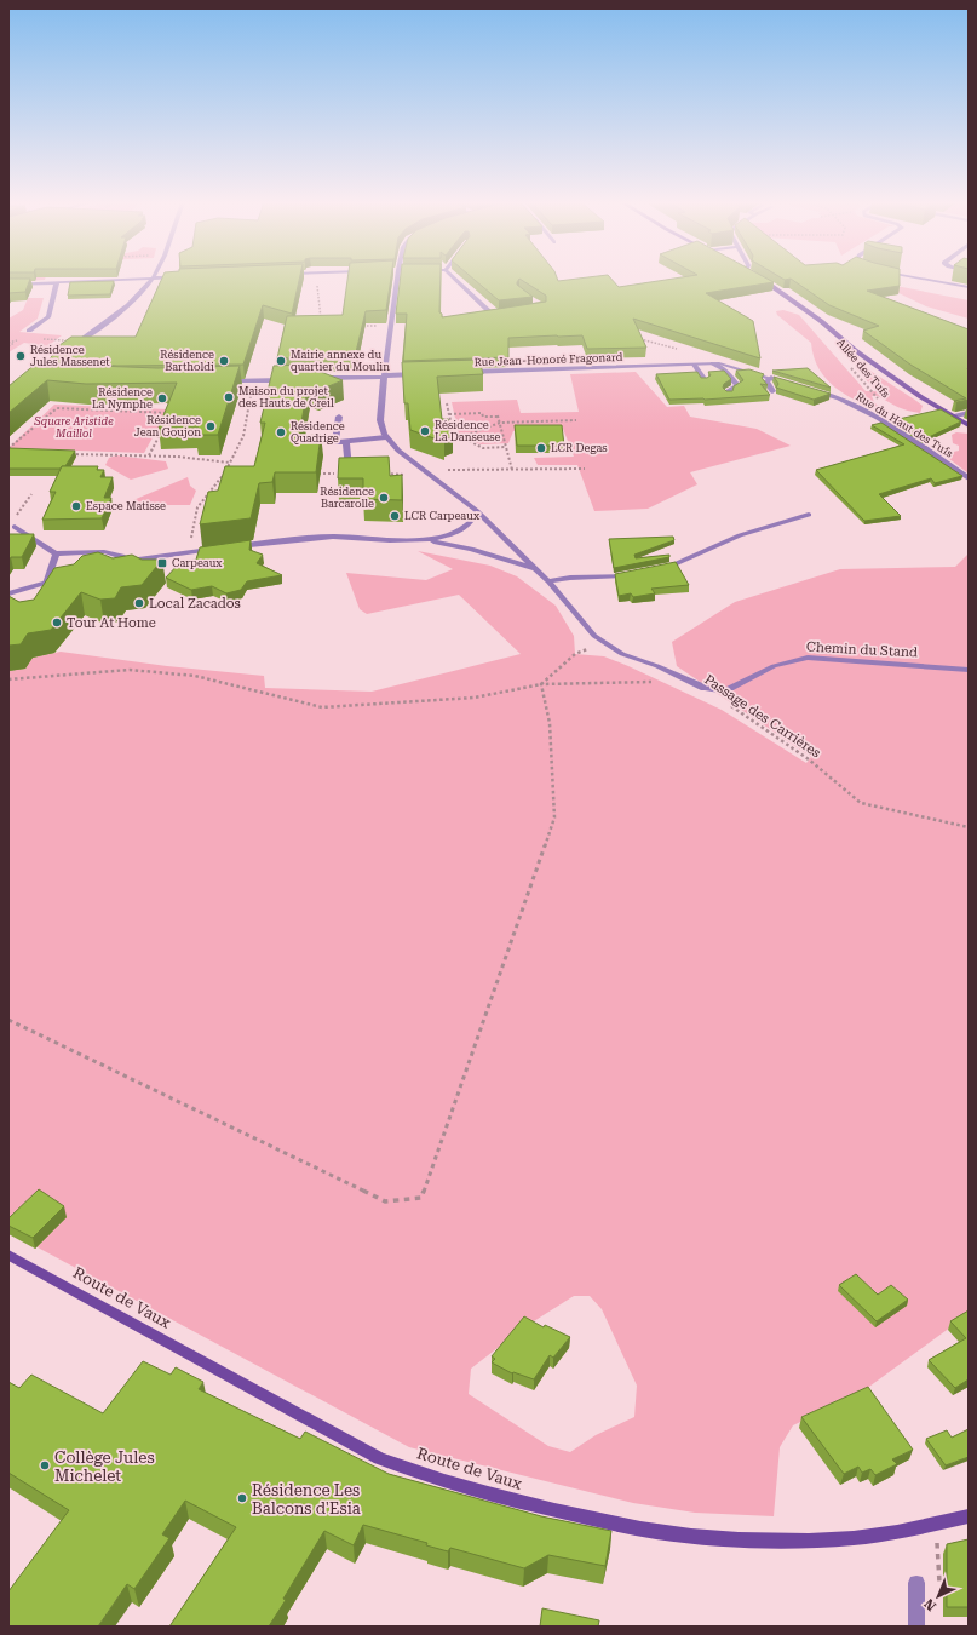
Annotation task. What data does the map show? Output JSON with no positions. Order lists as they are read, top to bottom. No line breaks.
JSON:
{"streets":{"main road":["Route de Vaux"],"street":["Rue Jean-Honoré Fragonard","Rue du Haut des Tufs","Chemin du Stand","Passage des Carrières"],"path":["Allée des Tufs"]},"crossings":[["Chemin du Stand","Passage des Carrières"]],"parks":["Square Aristide Maillol"],"places":{"other":["Résidence Jules Massenet","Résidence Bartholdi","Mairie annexe du quartier du Moulin","Maison du projet des Hauts de Creil","Résidence La Nymphe","Résidence Jean Goujon","Résidence La Danseuse","Résidence Quadrige","LCR Degas","Résidence Barcarolle","Espace Matisse","LCR Carpeaux","Local Zacados","Tour At Home","Collège Jules Michelet","Résidence Les Balcons d'Esia"],"transit":["Carpeaux"]},"north":"bottom left"}
